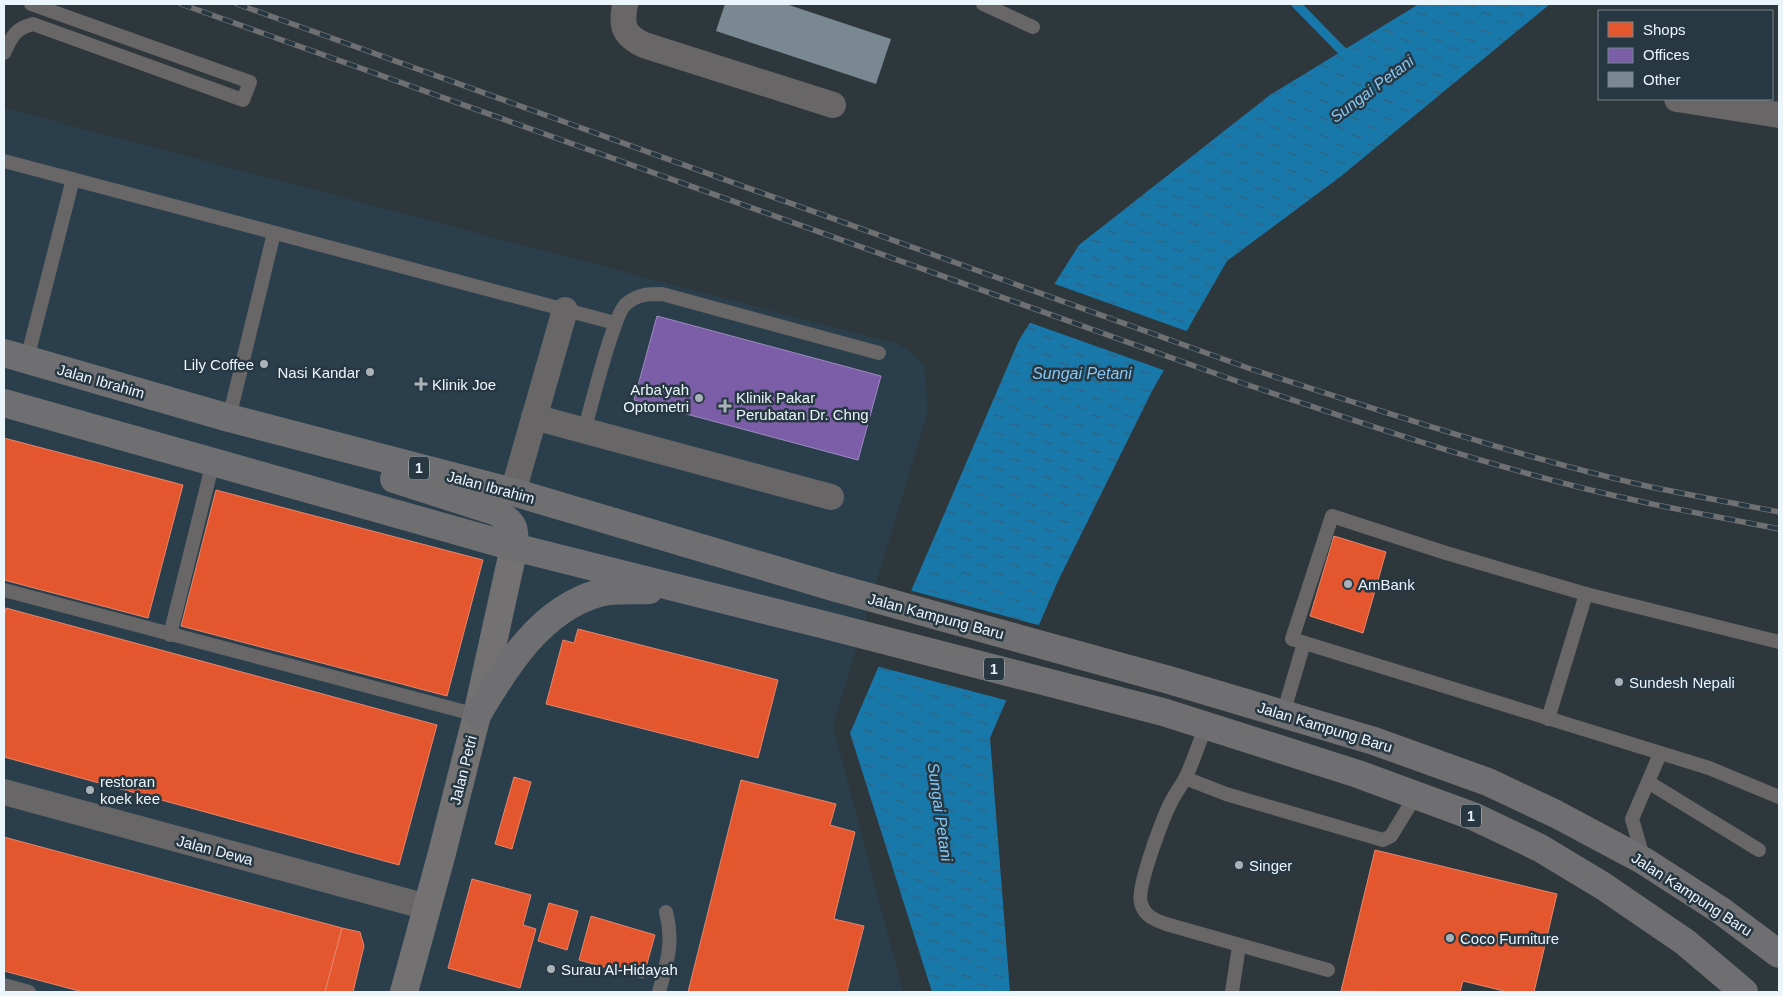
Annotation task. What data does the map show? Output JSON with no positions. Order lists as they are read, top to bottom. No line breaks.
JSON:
{"streets":{"main road":["Jalan Ibrahim","1","Jalan Kampung Baru","Jalan Petri"],"street":["Jalan Dewa"]},"crossings":[["Jalan Ibrahim","Jalan Kampung Baru"],["1","Jalan Petri"],["Jalan Petri","Jalan Dewa"]],"water":["Sungai Petani"],"places":{"other":["Lily Coffee","Nasi Kandar","Arba'yah Optometri","AmBank","Sundesh Nepali","restoran koek kee","Singer","Coco Furniture","Surau Al-Hidayah"],"health":["Klinik Joe","Klinik Pakar Perubatan Dr. Chng"]},"legend":["Shops","Offices","Other"]}
